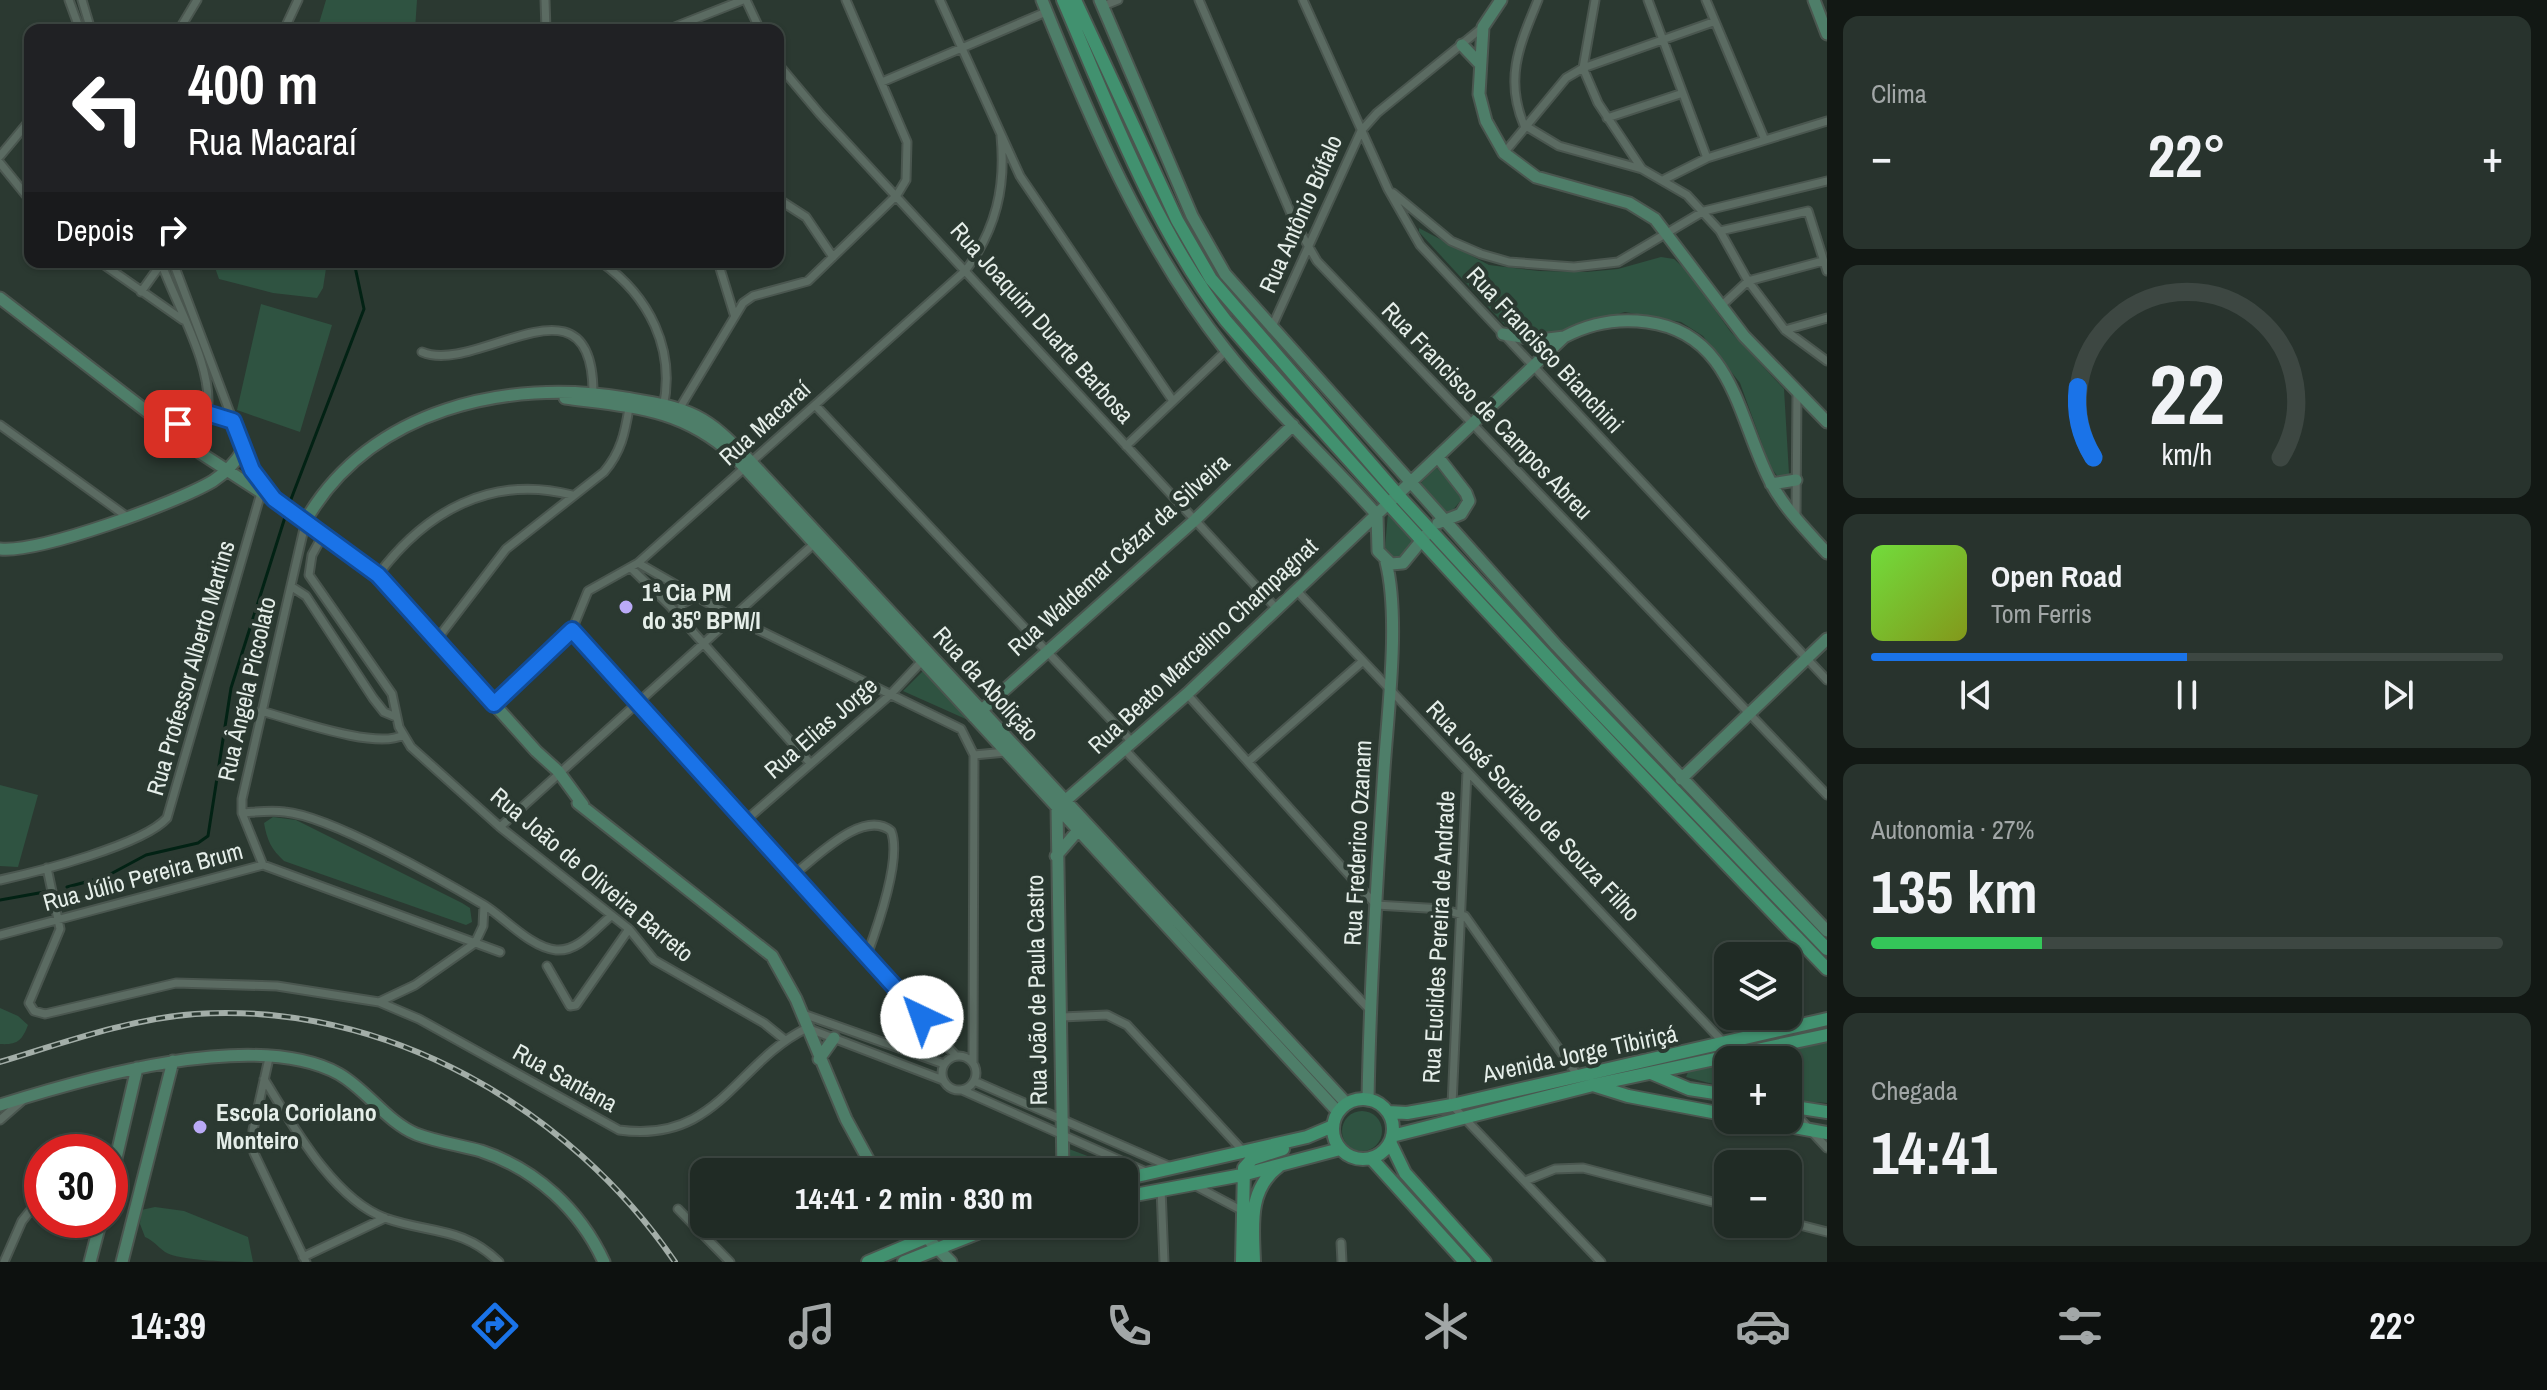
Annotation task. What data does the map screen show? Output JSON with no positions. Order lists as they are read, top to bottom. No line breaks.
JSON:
{"streets":{"main road":["Rua Waldemar Cézar da Silveira","Rua Beato Marcelino Champagnat","Rua da Abolição","Rua Frederico Ozanam","Rua João de Paula Castro","Avenida Jorge Tibiriçá"],"street":["Rua Antônio Búfalo","Rua Joaquim Duarte Barbosa","Rua Francisco Bianchini","Rua Francisco de Campos Abreu","Rua Macaraí","Rua Professor Alberto Martins","Rua Ângela Piccolato","Rua Elias Jorge","Rua José Soriano de Souza Filho","Rua João de Oliveira Barreto","Rua Júlio Pereira Brum","Rua Euclides Pereira de Andrade","Rua Santana"]},"crossings":[["Rua Antônio Búfalo","Rua Francisco Bianchini"],["Rua Antônio Búfalo","Rua Francisco de Campos Abreu"],["Rua Joaquim Duarte Barbosa","Rua Macaraí"],["Rua Joaquim Duarte Barbosa","Rua Waldemar Cézar da Silveira"],["Rua Joaquim Duarte Barbosa","Rua Beato Marcelino Champagnat"],["Rua Macaraí","Rua da Abolição"],["Rua Waldemar Cézar da Silveira","Rua da Abolição"],["Rua Beato Marcelino Champagnat","Rua da Abolição"],["Rua Beato Marcelino Champagnat","Rua José Soriano de Souza Filho"],["Rua Beato Marcelino Champagnat","Rua Frederico Ozanam"],["Rua Beato Marcelino Champagnat","Rua João de Paula Castro"],["Rua da Abolição","Rua Ângela Piccolato"],["Rua da Abolição","Rua Elias Jorge"],["Rua da Abolição","Rua Frederico Ozanam"],["Rua da Abolição","Rua João de Paula Castro"],["Rua da Abolição","Avenida Jorge Tibiriçá"],["Rua Ângela Piccolato","Rua João de Oliveira Barreto"],["Rua Ângela Piccolato","Rua Júlio Pereira Brum"],["Rua José Soriano de Souza Filho","Rua Frederico Ozanam"],["Rua José Soriano de Souza Filho","Rua Euclides Pereira de Andrade"],["Rua José Soriano de Souza Filho","Avenida Jorge Tibiriçá"],["Rua Frederico Ozanam","Avenida Jorge Tibiriçá"],["Rua João de Oliveira Barreto","Rua Santana"],["Rua Júlio Pereira Brum","Rua Santana"],["Rua Euclides Pereira de Andrade","Avenida Jorge Tibiriçá"]],"places":["1ª Cia PM do 35º BPM/I","Escola Coriolano Monteiro"],"page":{"tile":["Clima",["Autonomia · 27%","135 km"],["Chegada","14:41"]],"turn":["400 m","Rua Macaraí"],"heat":["−","22°","+"],"then":"Depois","song":["Open Road","Tom Ferris"],"map_buttons":["+","−"],"limit":"30","trip":"14:41 · 2 min · 830 m","tabs":["14:39","22°"],"gauge":["22","km/h"]}}
